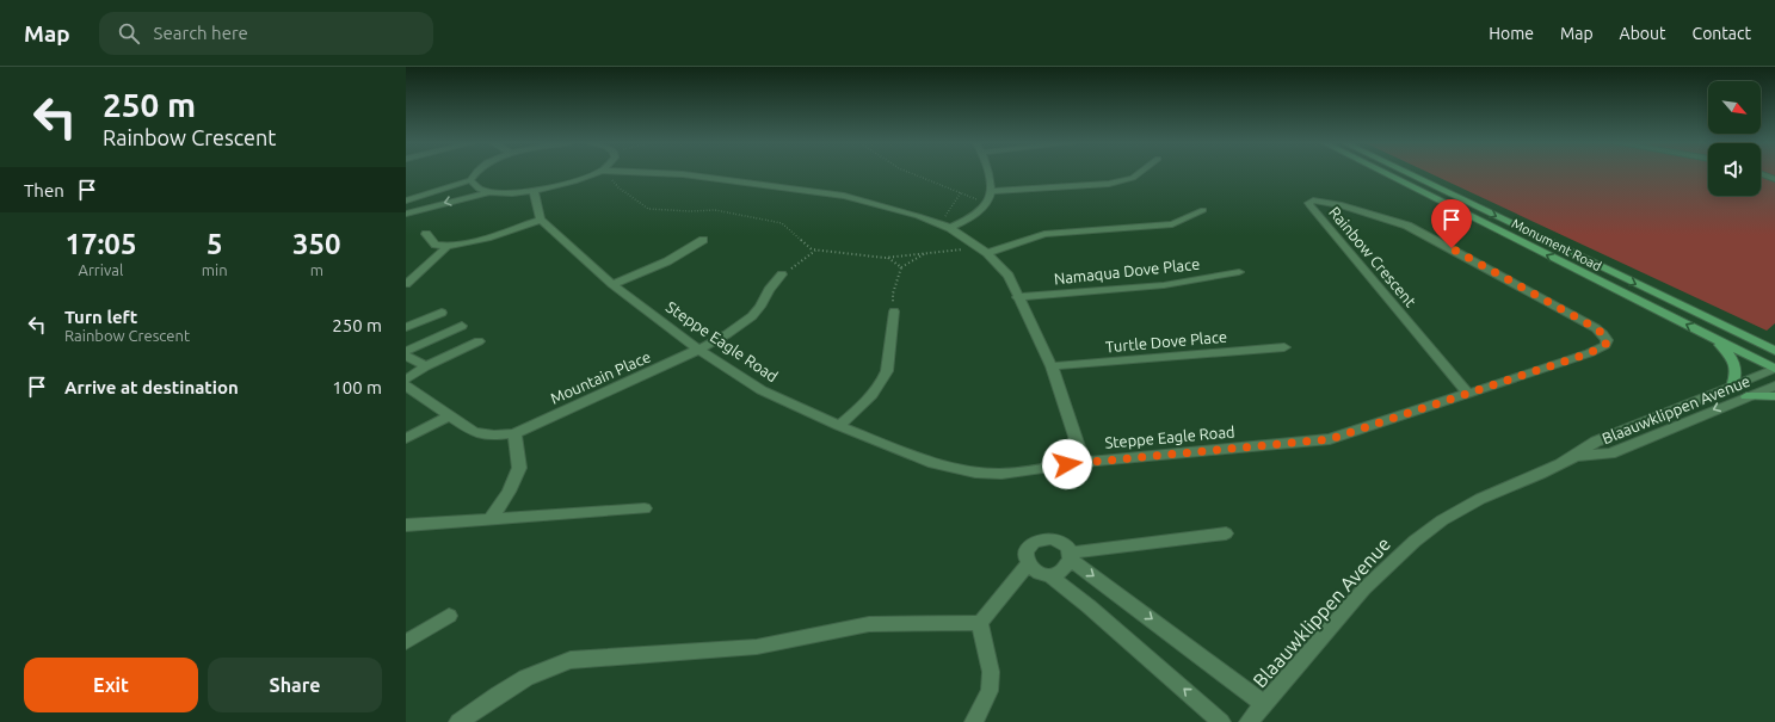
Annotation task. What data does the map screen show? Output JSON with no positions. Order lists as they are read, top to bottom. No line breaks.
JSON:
{"streets":{"main road":["Monument Road"],"street":["Rainbow Crescent","Namaqua Dove Place","Steppe Eagle Road","Turtle Dove Place","Mountain Place","Blaauwklippen Avenue"]},"crossings":[["Monument Road","Blaauwklippen Avenue"],["Rainbow Crescent","Steppe Eagle Road"],["Steppe Eagle Road","Mountain Place"]],"north":"bottom right","page":{"header":"Map","search":"Search here","nav":["Home","Map","About","Contact"],"turn":["250 m","Rainbow Crescent"],"then":"Then","eta":["17:05","Arrival","5","min","350","m"],"list":[{"name":"Turn left","note":"Rainbow Crescent","value":"250 m"},{"name":"Arrive at destination","value":"100 m"}],"buttons":["Exit","Share"]}}
